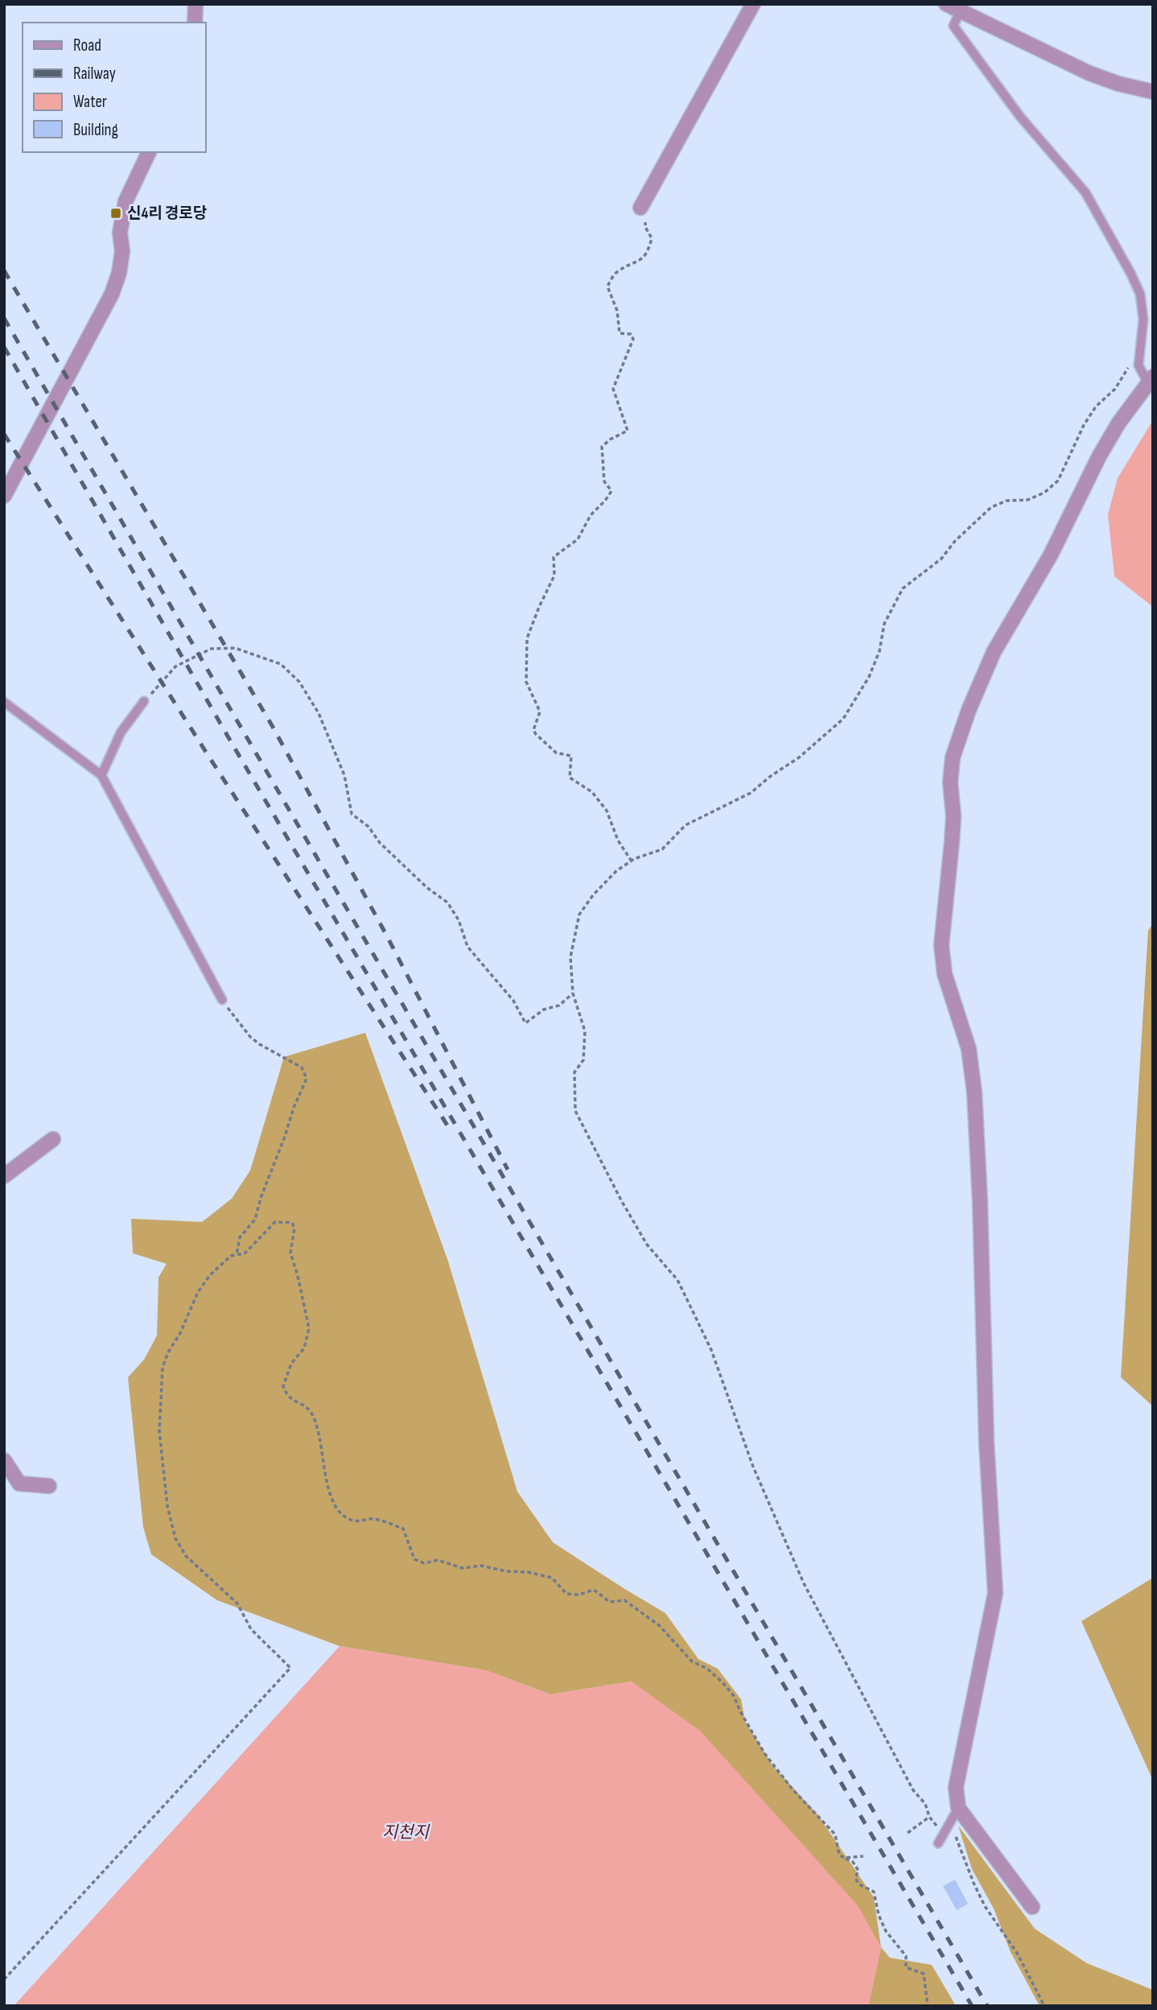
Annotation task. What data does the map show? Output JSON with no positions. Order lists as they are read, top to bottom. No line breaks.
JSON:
{"water":["지천지"],"places":{"transit":["신4리 경로당"]},"legend":["Road","Railway","Water","Building"]}
